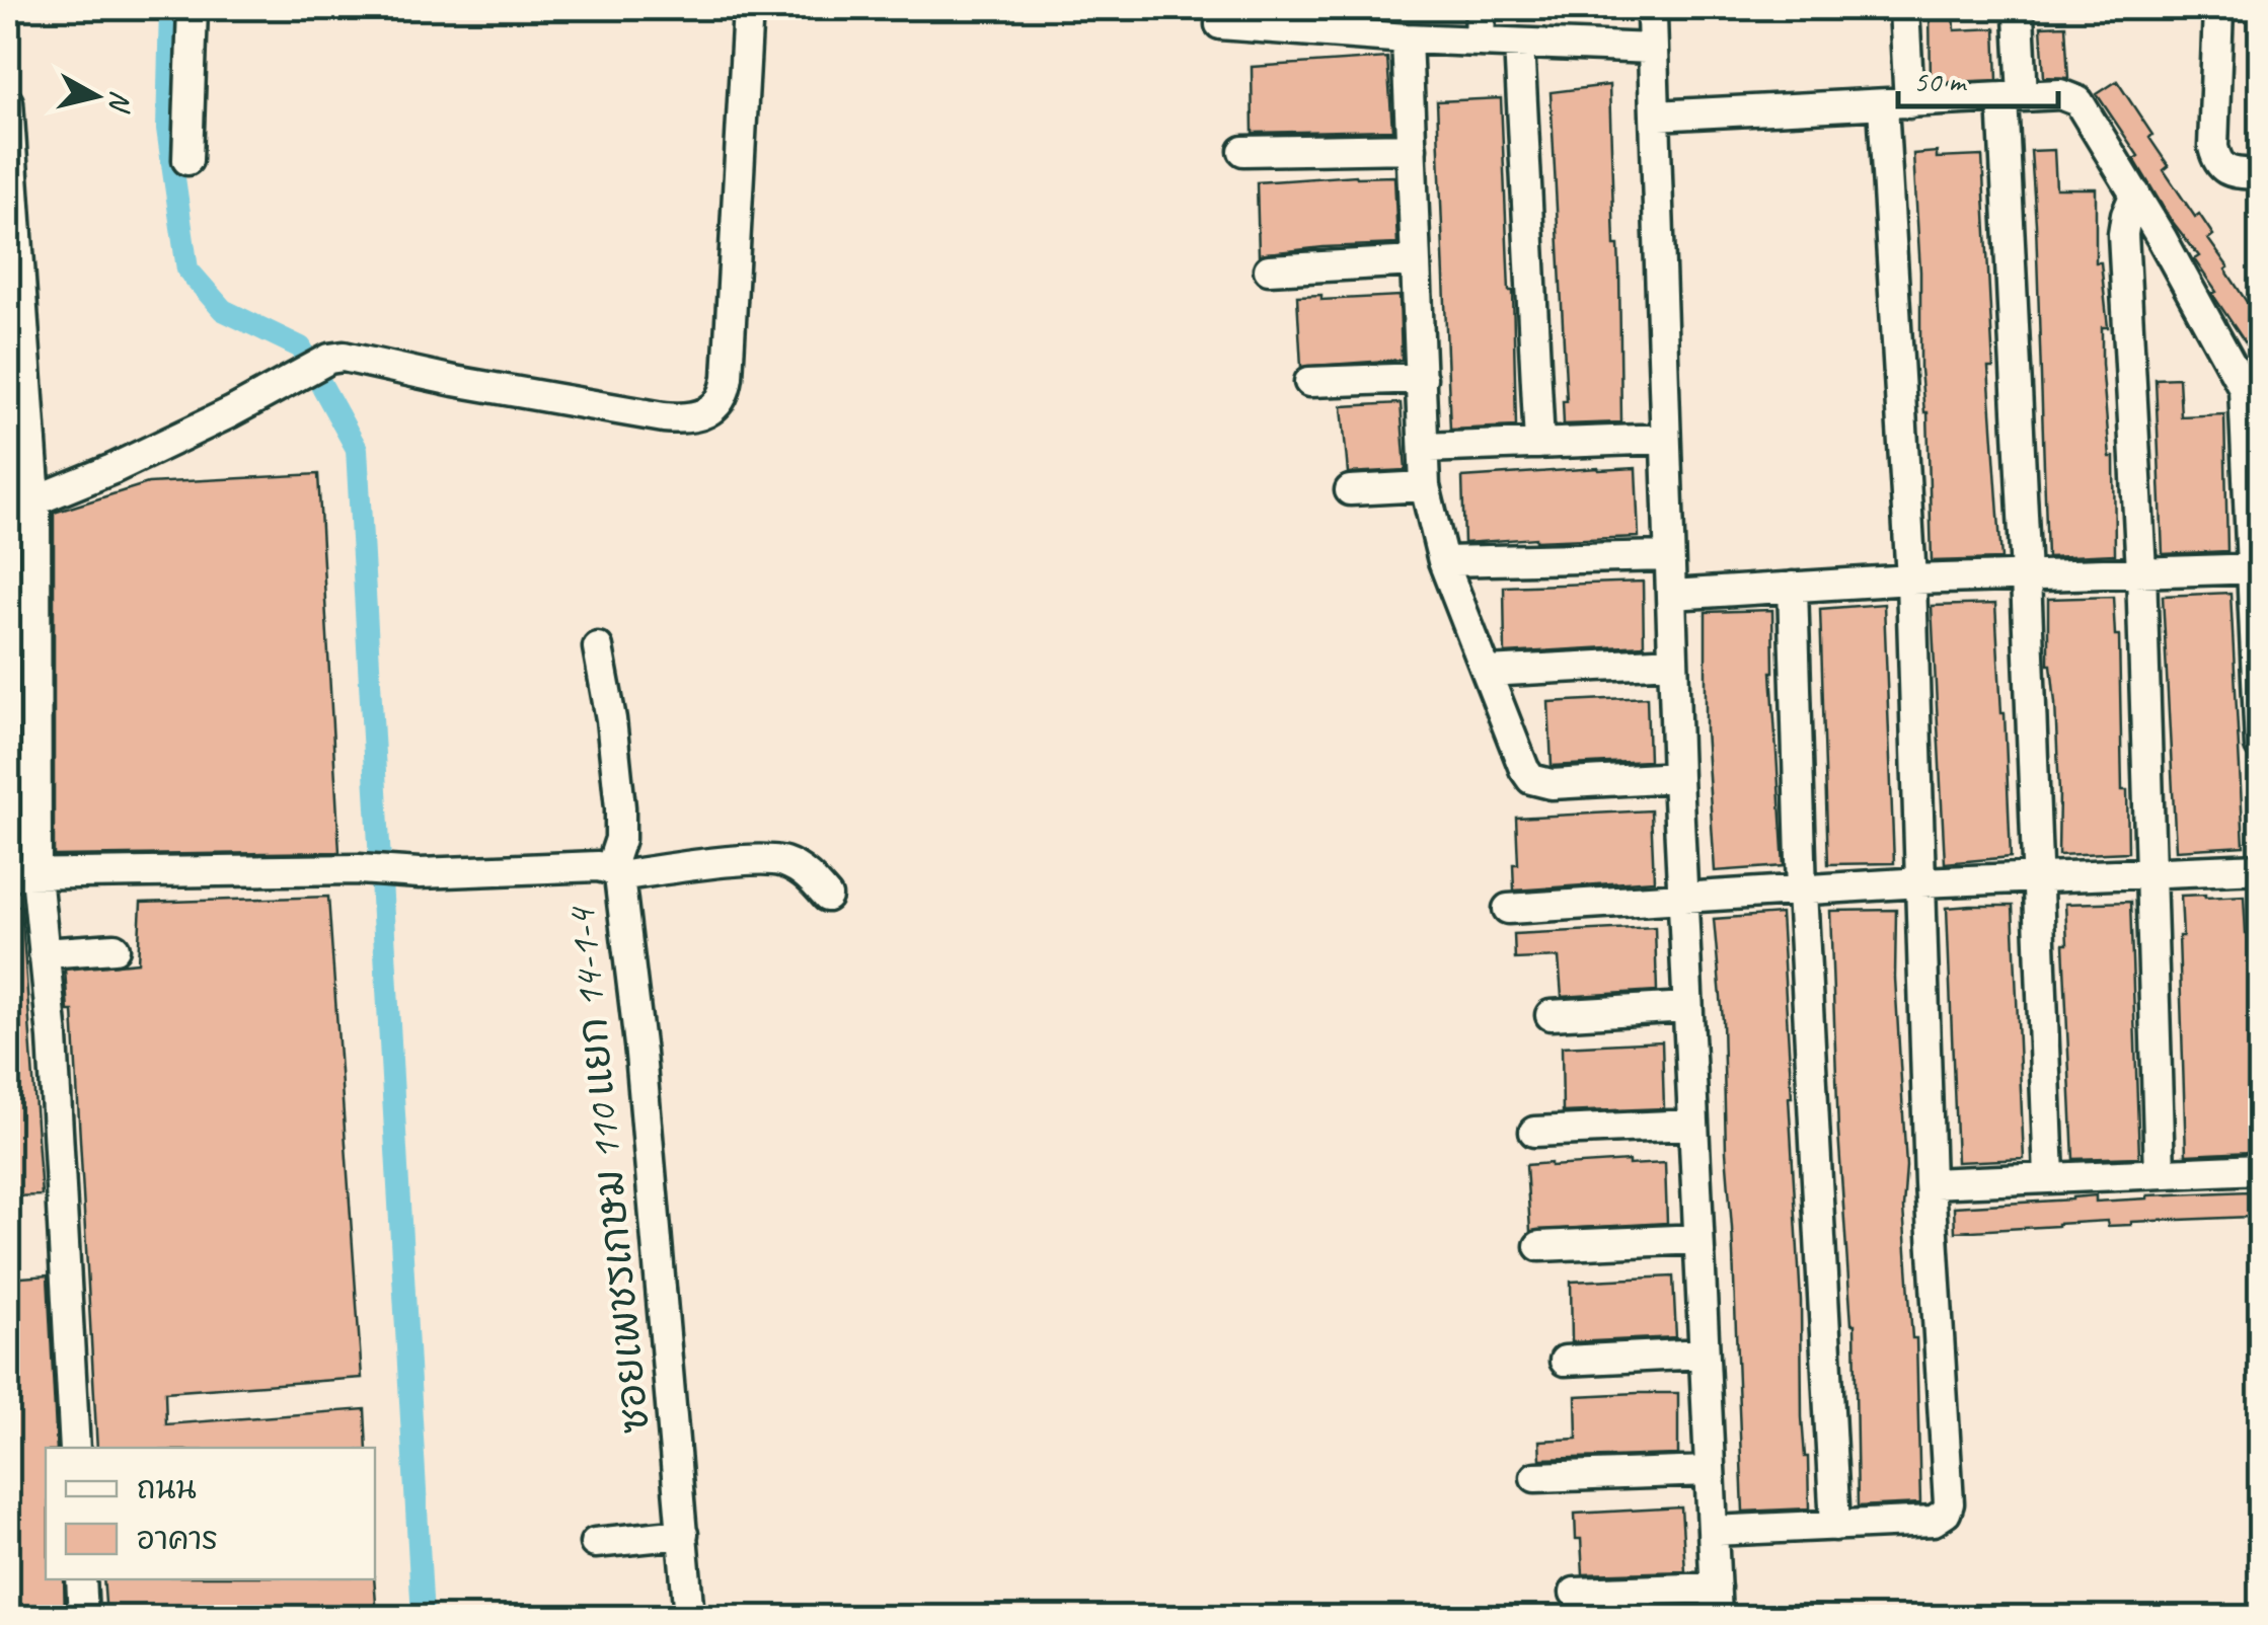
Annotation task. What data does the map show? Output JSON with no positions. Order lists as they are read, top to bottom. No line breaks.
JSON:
{"streets":{"street":["ซอยเพชรเกษม 110 แยก 14-1-4"]},"legend":["ถนน","อาคาร"],"scale_bar":"50 m","north":"right"}
